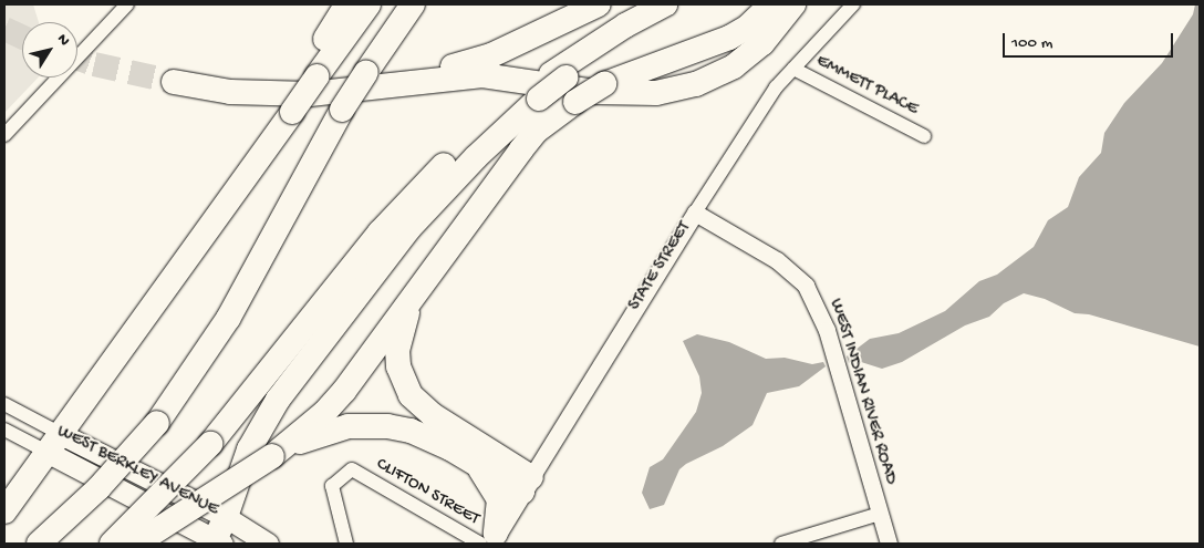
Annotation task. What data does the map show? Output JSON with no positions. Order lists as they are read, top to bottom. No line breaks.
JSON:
{"streets":{"main road":["STATE STREET","WEST BERKLEY AVENUE"],"street":["EMMETT PLACE","WEST INDIAN RIVER ROAD","CLIFTON STREET"]},"crossings":[["EMMETT PLACE","STATE STREET"],["STATE STREET","WEST INDIAN RIVER ROAD"],["STATE STREET","CLIFTON STREET"]],"scale_bar":"100 m","north":"top right"}
